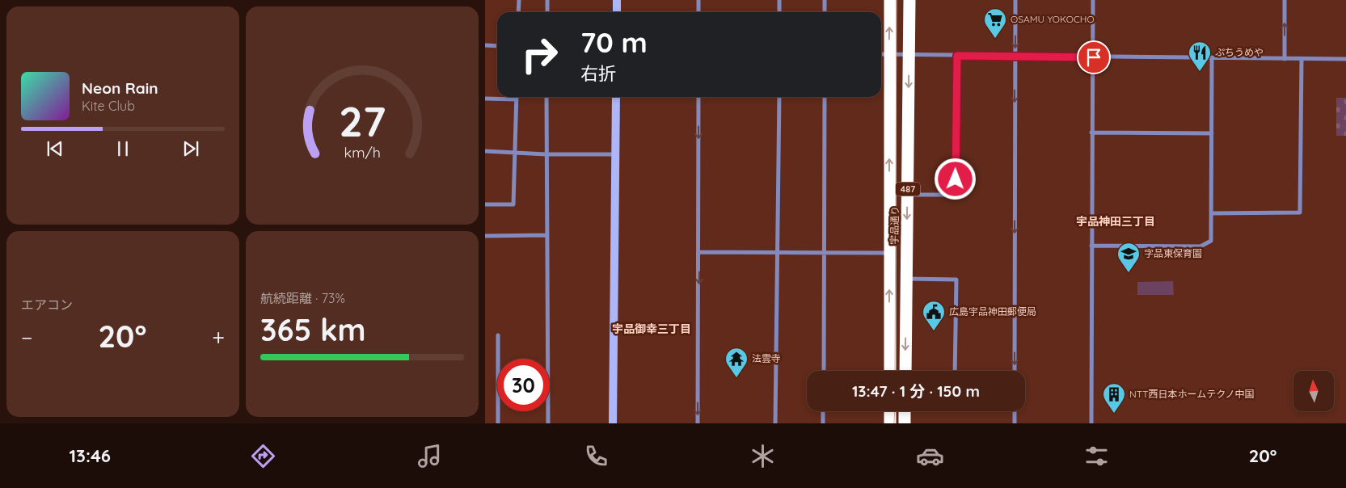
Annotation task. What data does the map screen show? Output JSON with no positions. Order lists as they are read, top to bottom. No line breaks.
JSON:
{"streets":{"highway":["487","宇品通り"]},"districts":["宇品神田三丁目","宇品御幸三丁目"],"places":{"supermarket":["OSAMU YOKOCHO"],"restaurant":["ぷちうめや"],"school or university":["字品東保育園"],"public building":["広島宇品神田郵便局"],"temple":["法雲寺"],"building":["NTT西日本ホームテクノ中国"]},"north":"top","page":{"turn":["70 m","右折"],"song":["Neon Rain","Kite Club"],"tile":["エアコン",["航続距離 · 73%","365 km"]],"heat":["−","20°","+"],"limit":"30","trip":"13:47 · 1 分 · 150 m","tabs":["13:46","20°"],"gauge":["27","km/h"]}}
